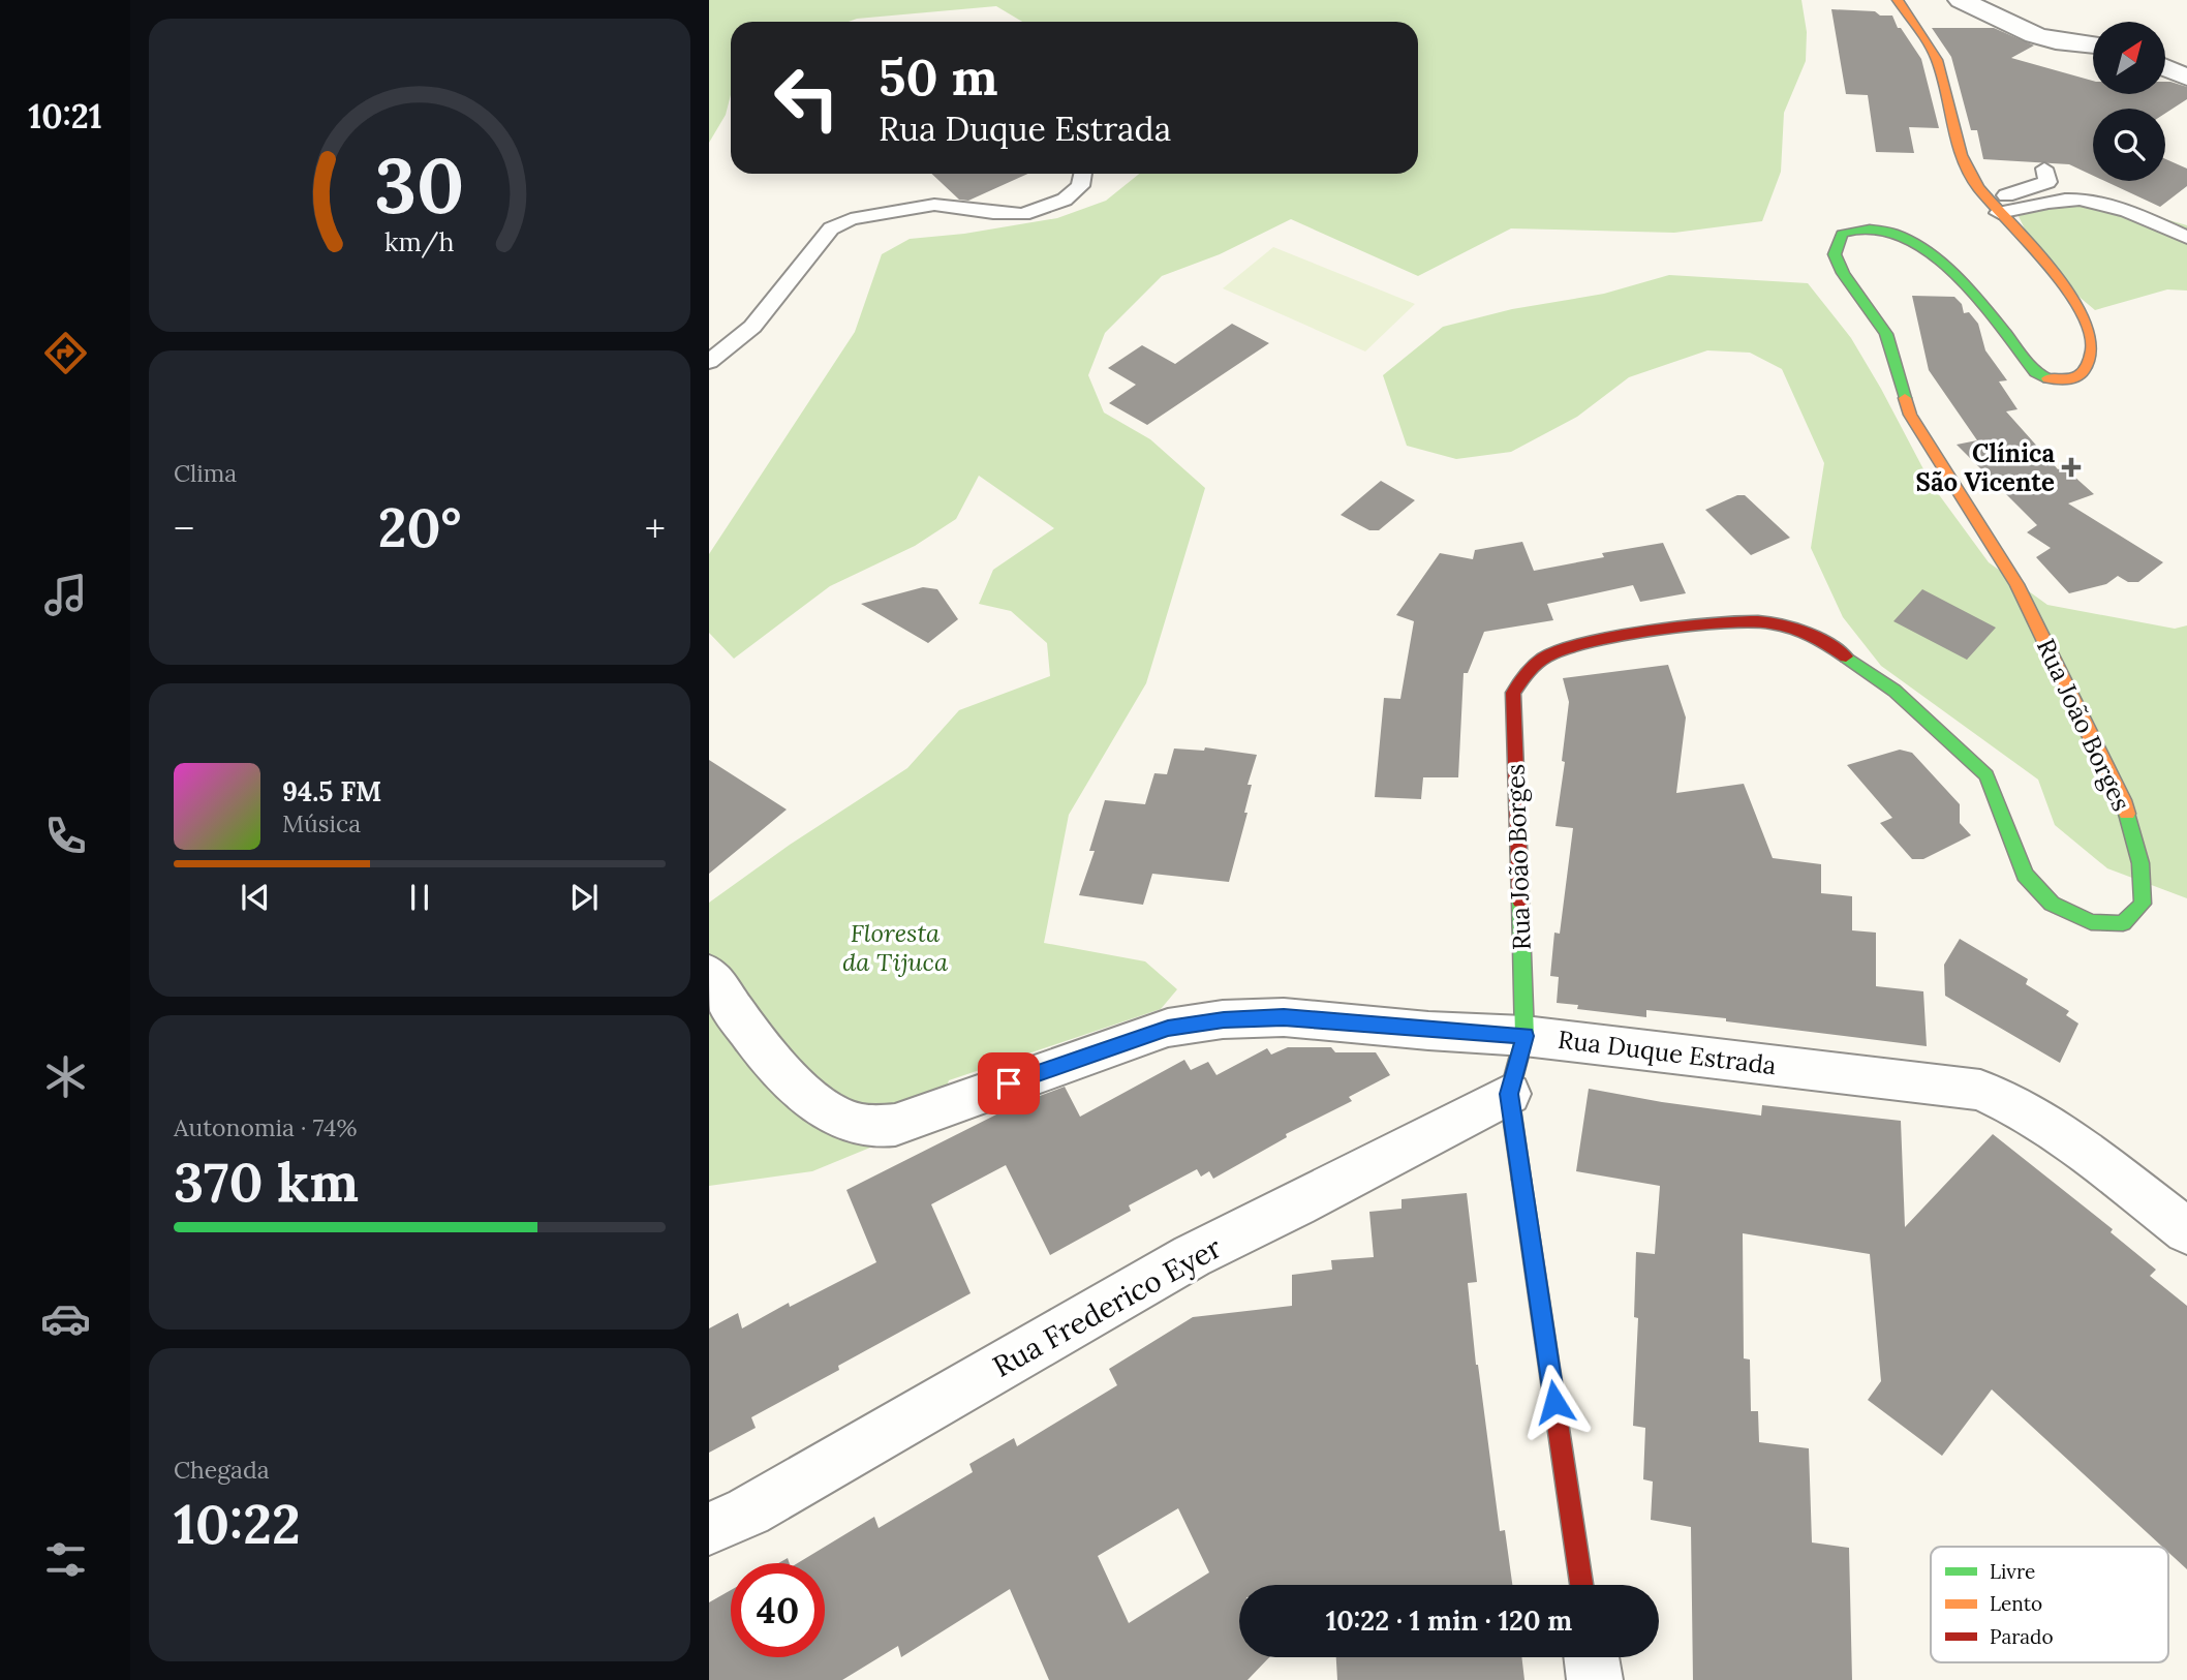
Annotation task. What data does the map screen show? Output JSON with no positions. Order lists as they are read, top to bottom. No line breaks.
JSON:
{"streets":{"street":["Rua João Borges","Rua Duque Estrada","Rua Frederico Eyer"]},"crossings":[["Rua João Borges","Rua Duque Estrada"],["Rua João Borges","Rua Frederico Eyer"]],"parks":["Floresta da Tijuca"],"places":{"health":["Clínica São Vicente"]},"legend":["Livre","Lento","Parado"],"north":"top right","page":{"tabs":"10:21","turn":["50 m","Rua Duque Estrada"],"tile":["Clima",["Autonomia · 74%","370 km"],["Chegada","10:22"]],"heat":["−","20°","+"],"song":["94.5 FM","Música"],"limit":"40","trip":"10:22 · 1 min · 120 m","gauge":["30","km/h"]}}
